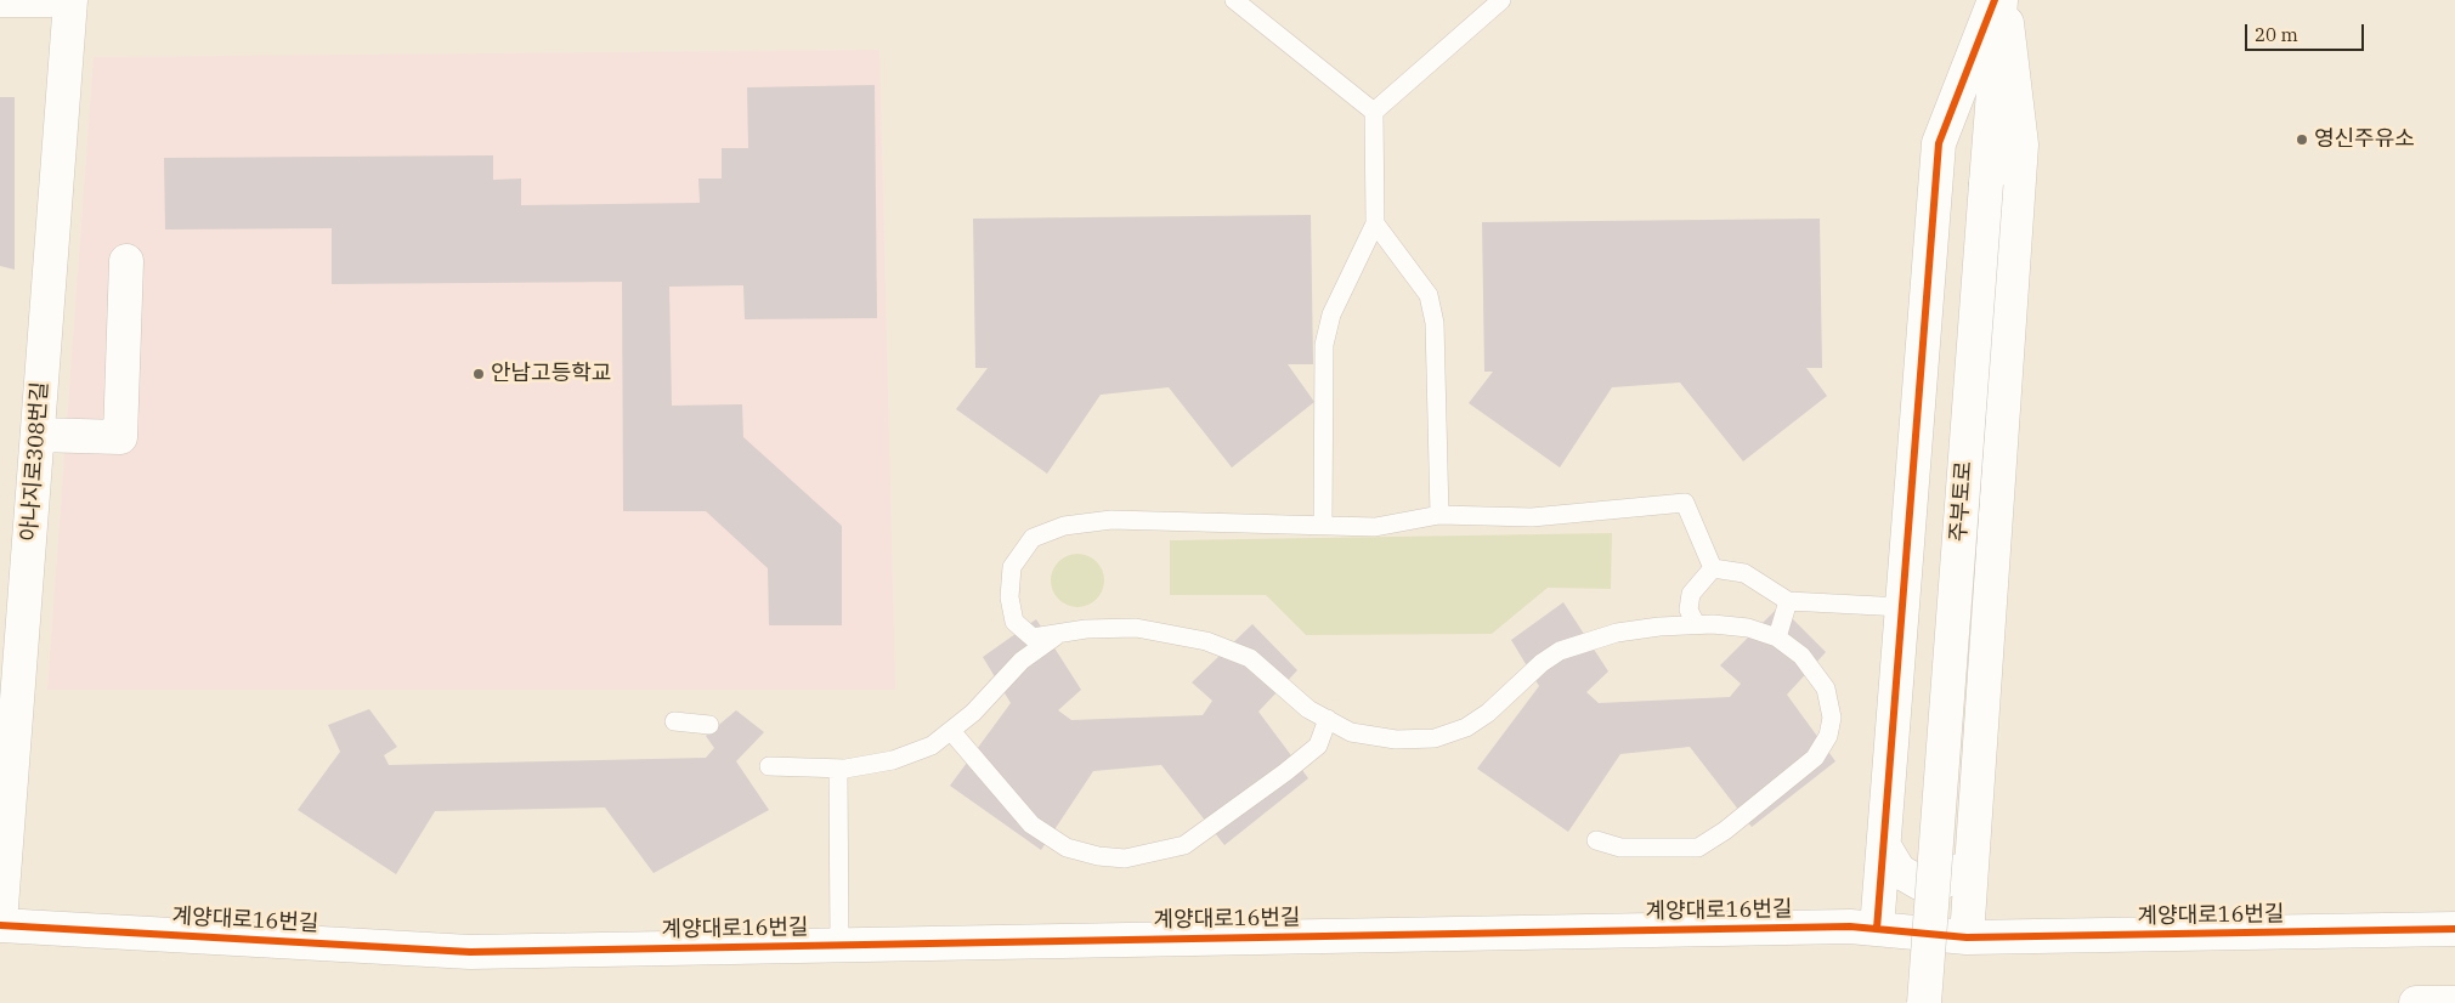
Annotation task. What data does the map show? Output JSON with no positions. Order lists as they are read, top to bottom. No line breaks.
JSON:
{"streets":{"main road":["아나지로308번길","주부토로","계양대로16번길"]},"crossings":[["아나지로308번길","계양대로16번길"]],"places":["영신주유소","안남고등학교"],"scale_bar":"20 m"}
